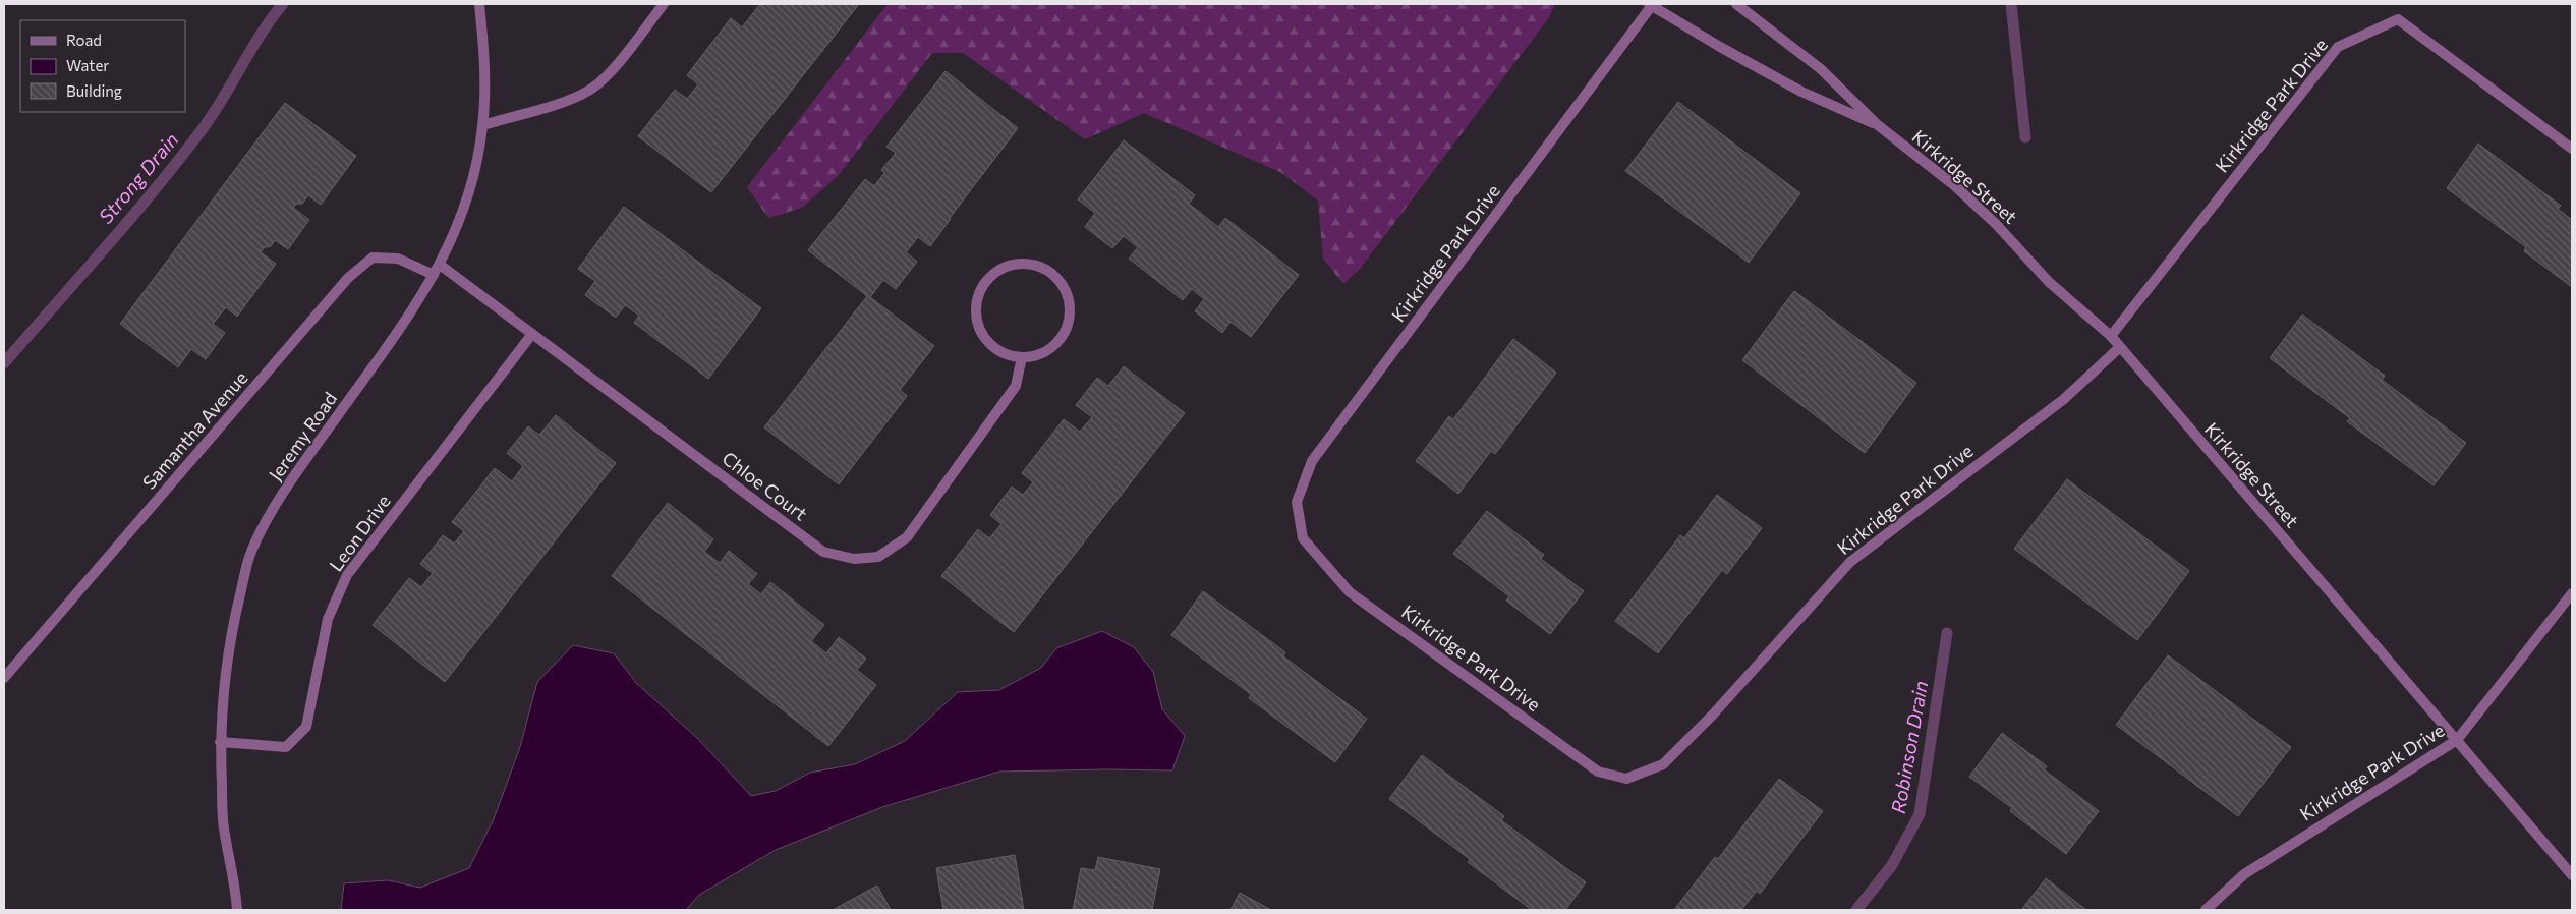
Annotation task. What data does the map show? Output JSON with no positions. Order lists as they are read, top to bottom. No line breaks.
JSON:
{"streets":{"street":["Kirkridge Park Drive","Kirkridge Street","Samantha Avenue","Jeremy Road","Chloe Court","Leon Drive"]},"crossings":[["Kirkridge Park Drive","Kirkridge Street"],["Samantha Avenue","Jeremy Road"],["Jeremy Road","Chloe Court"],["Jeremy Road","Leon Drive"],["Chloe Court","Leon Drive"]],"water":["Strong Drain","Robinson Drain"],"legend":["Road","Water","Building"]}
